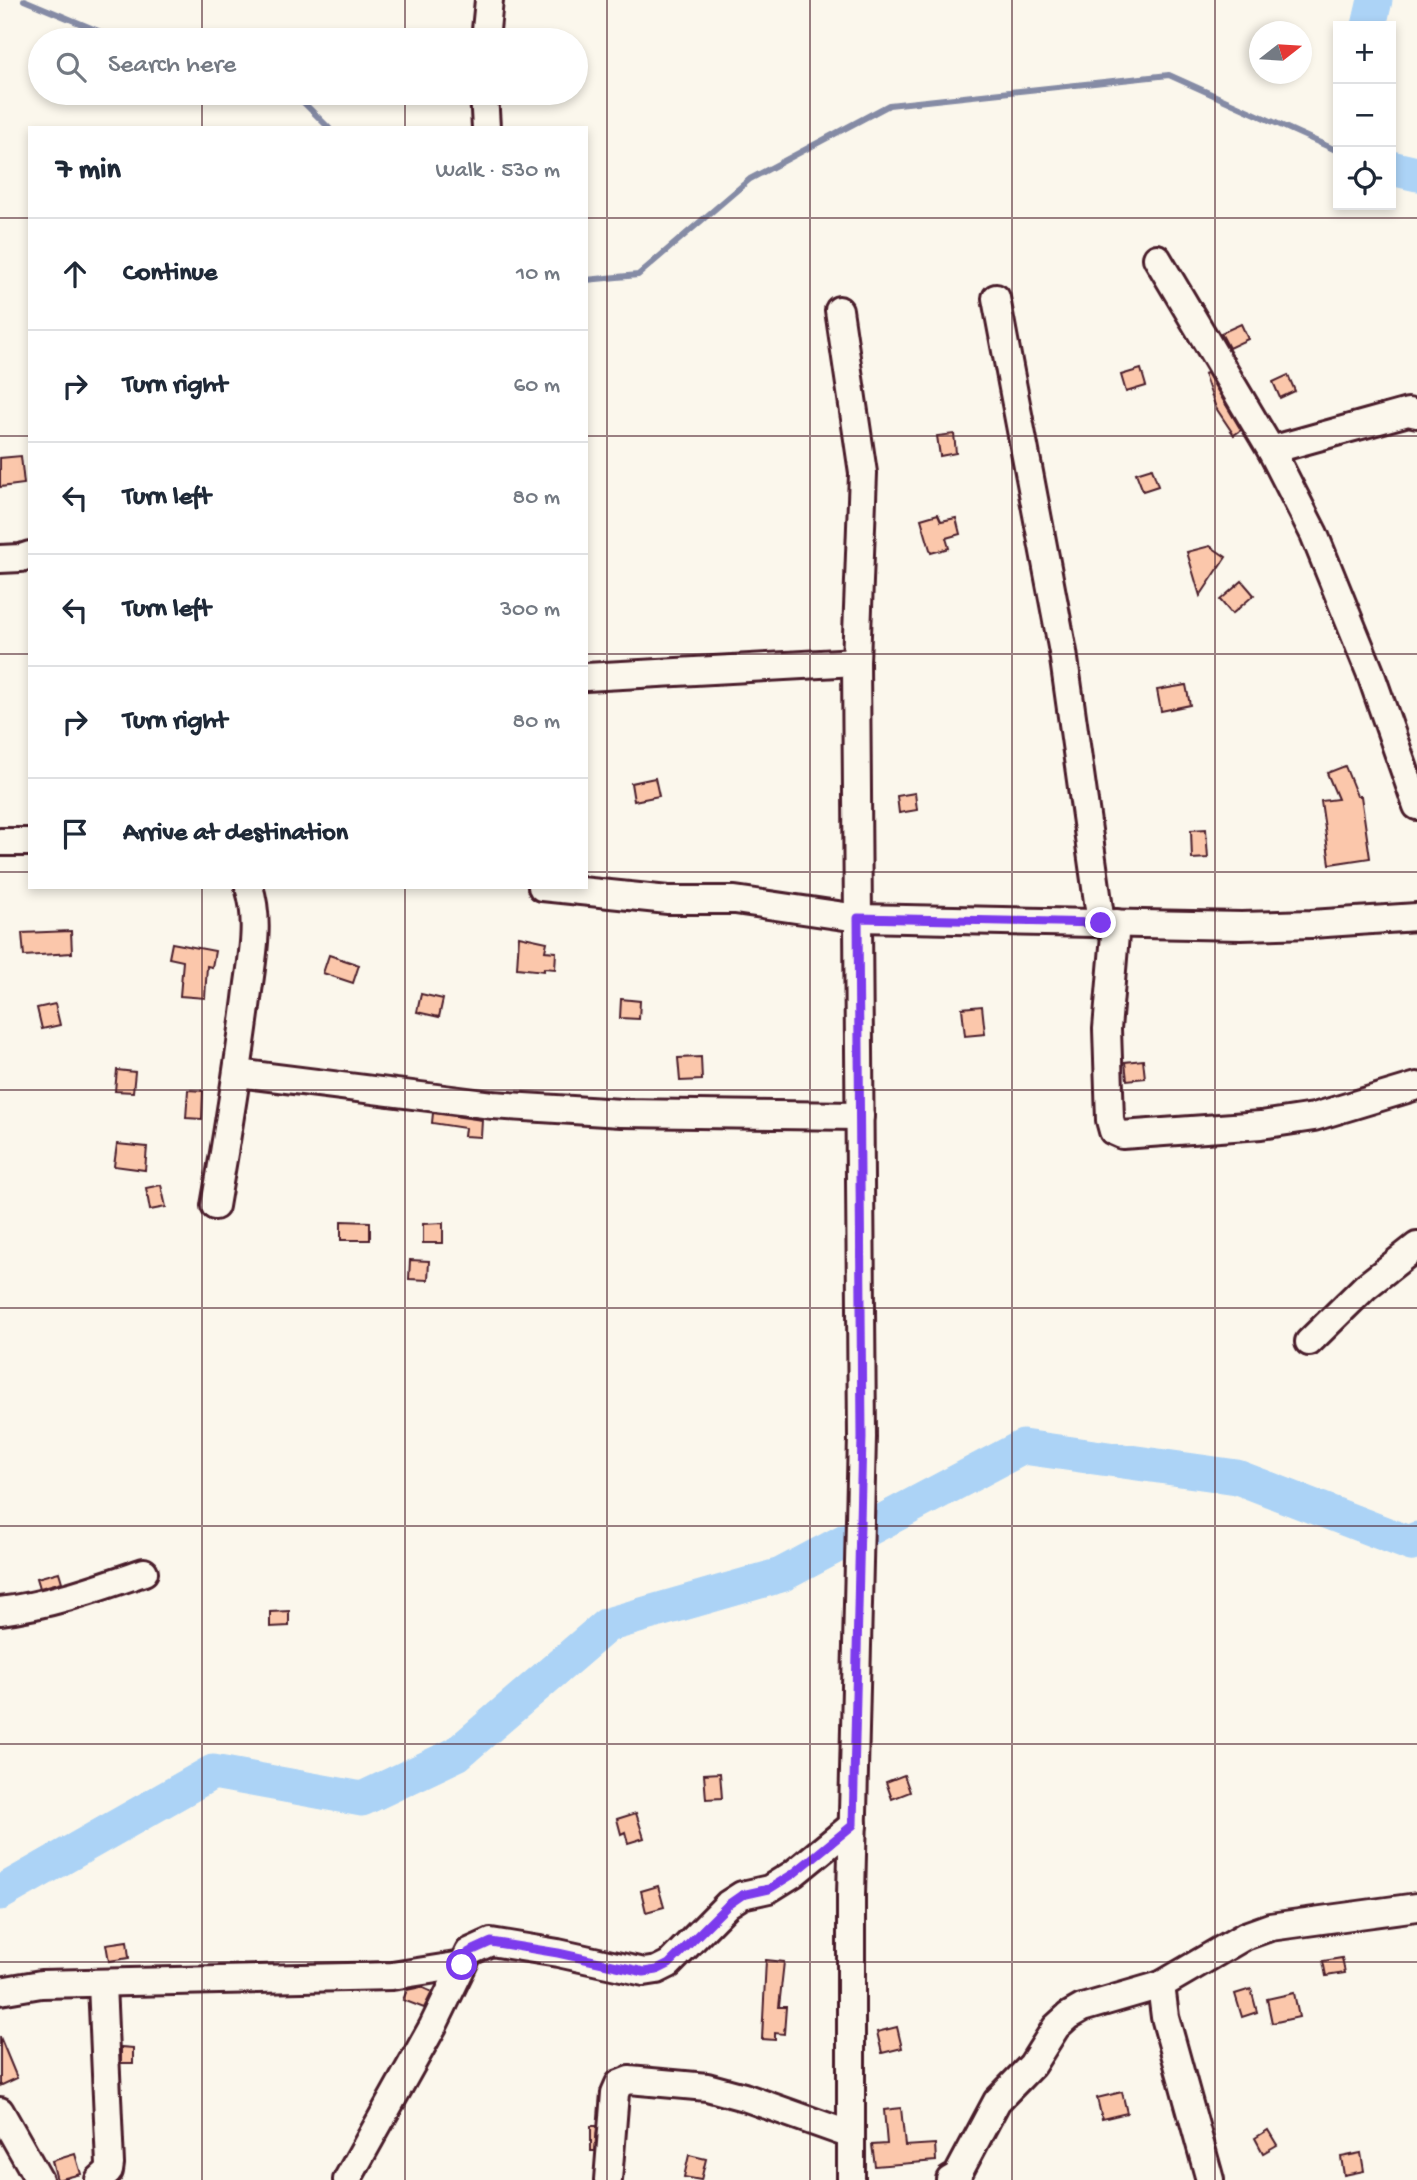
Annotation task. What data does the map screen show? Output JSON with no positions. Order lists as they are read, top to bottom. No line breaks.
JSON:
{"north":"right","page":{"map_buttons":["+","−"],"search":"Search here","heading":["7 min","Walk · 530 m"],"list":[["Continue","10 m"],["Turn right","60 m"],["Turn left","80 m"],["Turn left","300 m"],["Turn right","80 m"],"Arrive at destination"]}}
